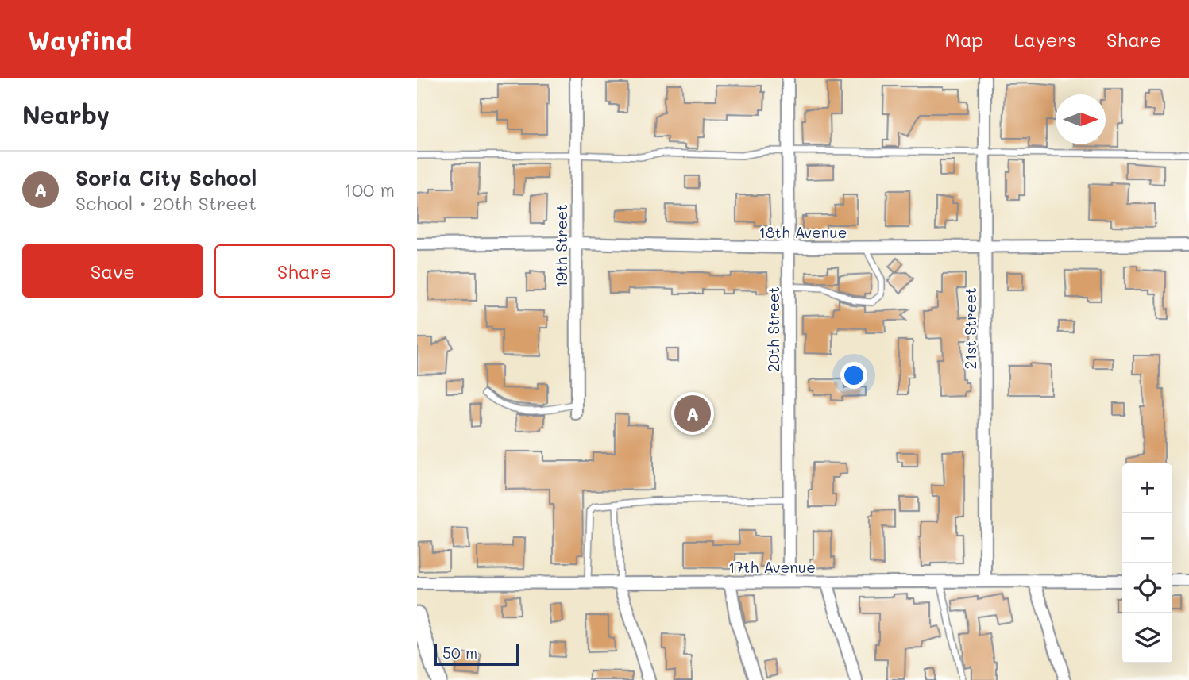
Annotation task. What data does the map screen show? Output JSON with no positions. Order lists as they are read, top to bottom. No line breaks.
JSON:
{"streets":{"street":["18th Avenue","19th Street","21st Street","20th Street","17th Avenue"]},"crossings":[["18th Avenue","19th Street"],["18th Avenue","21st Street"],["18th Avenue","20th Street"],["21st Street","17th Avenue"],["20th Street","17th Avenue"]],"scale_bar":"50 m","north":"right","page":{"header":"Wayfind","nav":["Map","Layers","Share"],"heading":"Nearby","list":[{"mark":"A","name":"Soria City School","note":"School · 20th Street","value":"100 m"}],"buttons":["Save","Share"],"pins":"A","map_buttons":["+","−"],"scale":"50 m"}}
